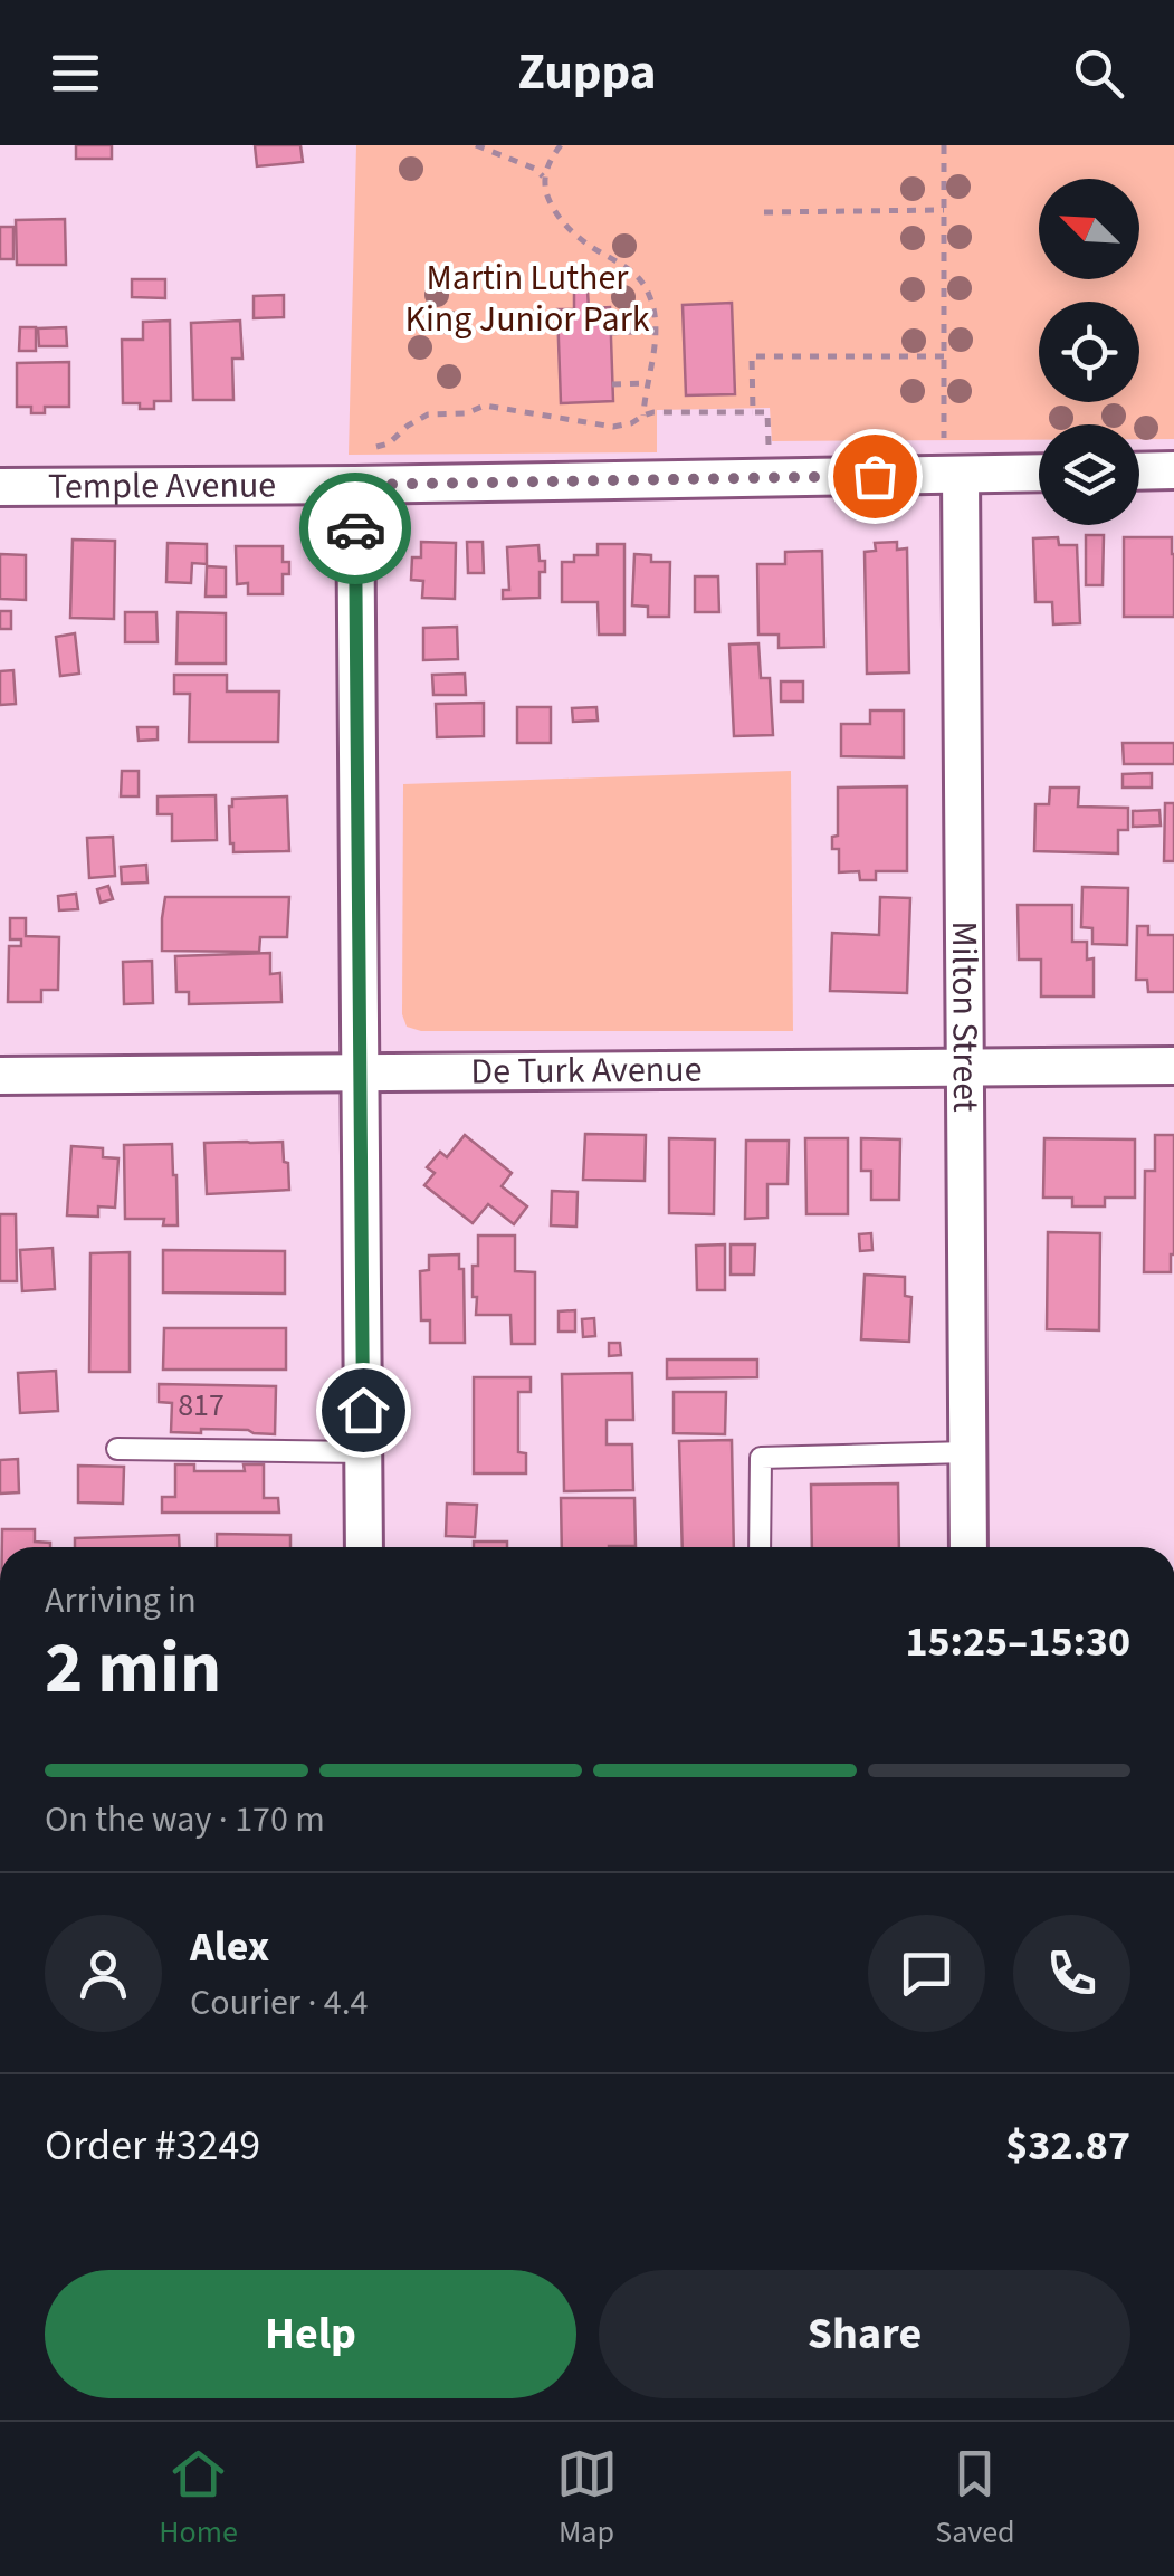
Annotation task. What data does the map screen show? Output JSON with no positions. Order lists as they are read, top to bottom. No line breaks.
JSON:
{"streets":{"street":["Temple Avenue","Milton Street","De Turk Avenue"]},"crossings":[["Temple Avenue","Milton Street"],["Milton Street","De Turk Avenue"]],"parks":["Martin Luther King Junior Park"],"house_numbers":["817"],"north":"top left","page":{"header":"Zuppa","heading":["2 min","Arriving in","15:25–15:30"],"panel":["Alex","Courier · 4.4","Order #3249","$32.87"],"bar":"On the way · 170 m","buttons":["Help","Share"],"tabs":["Home","Map","Saved"]}}
